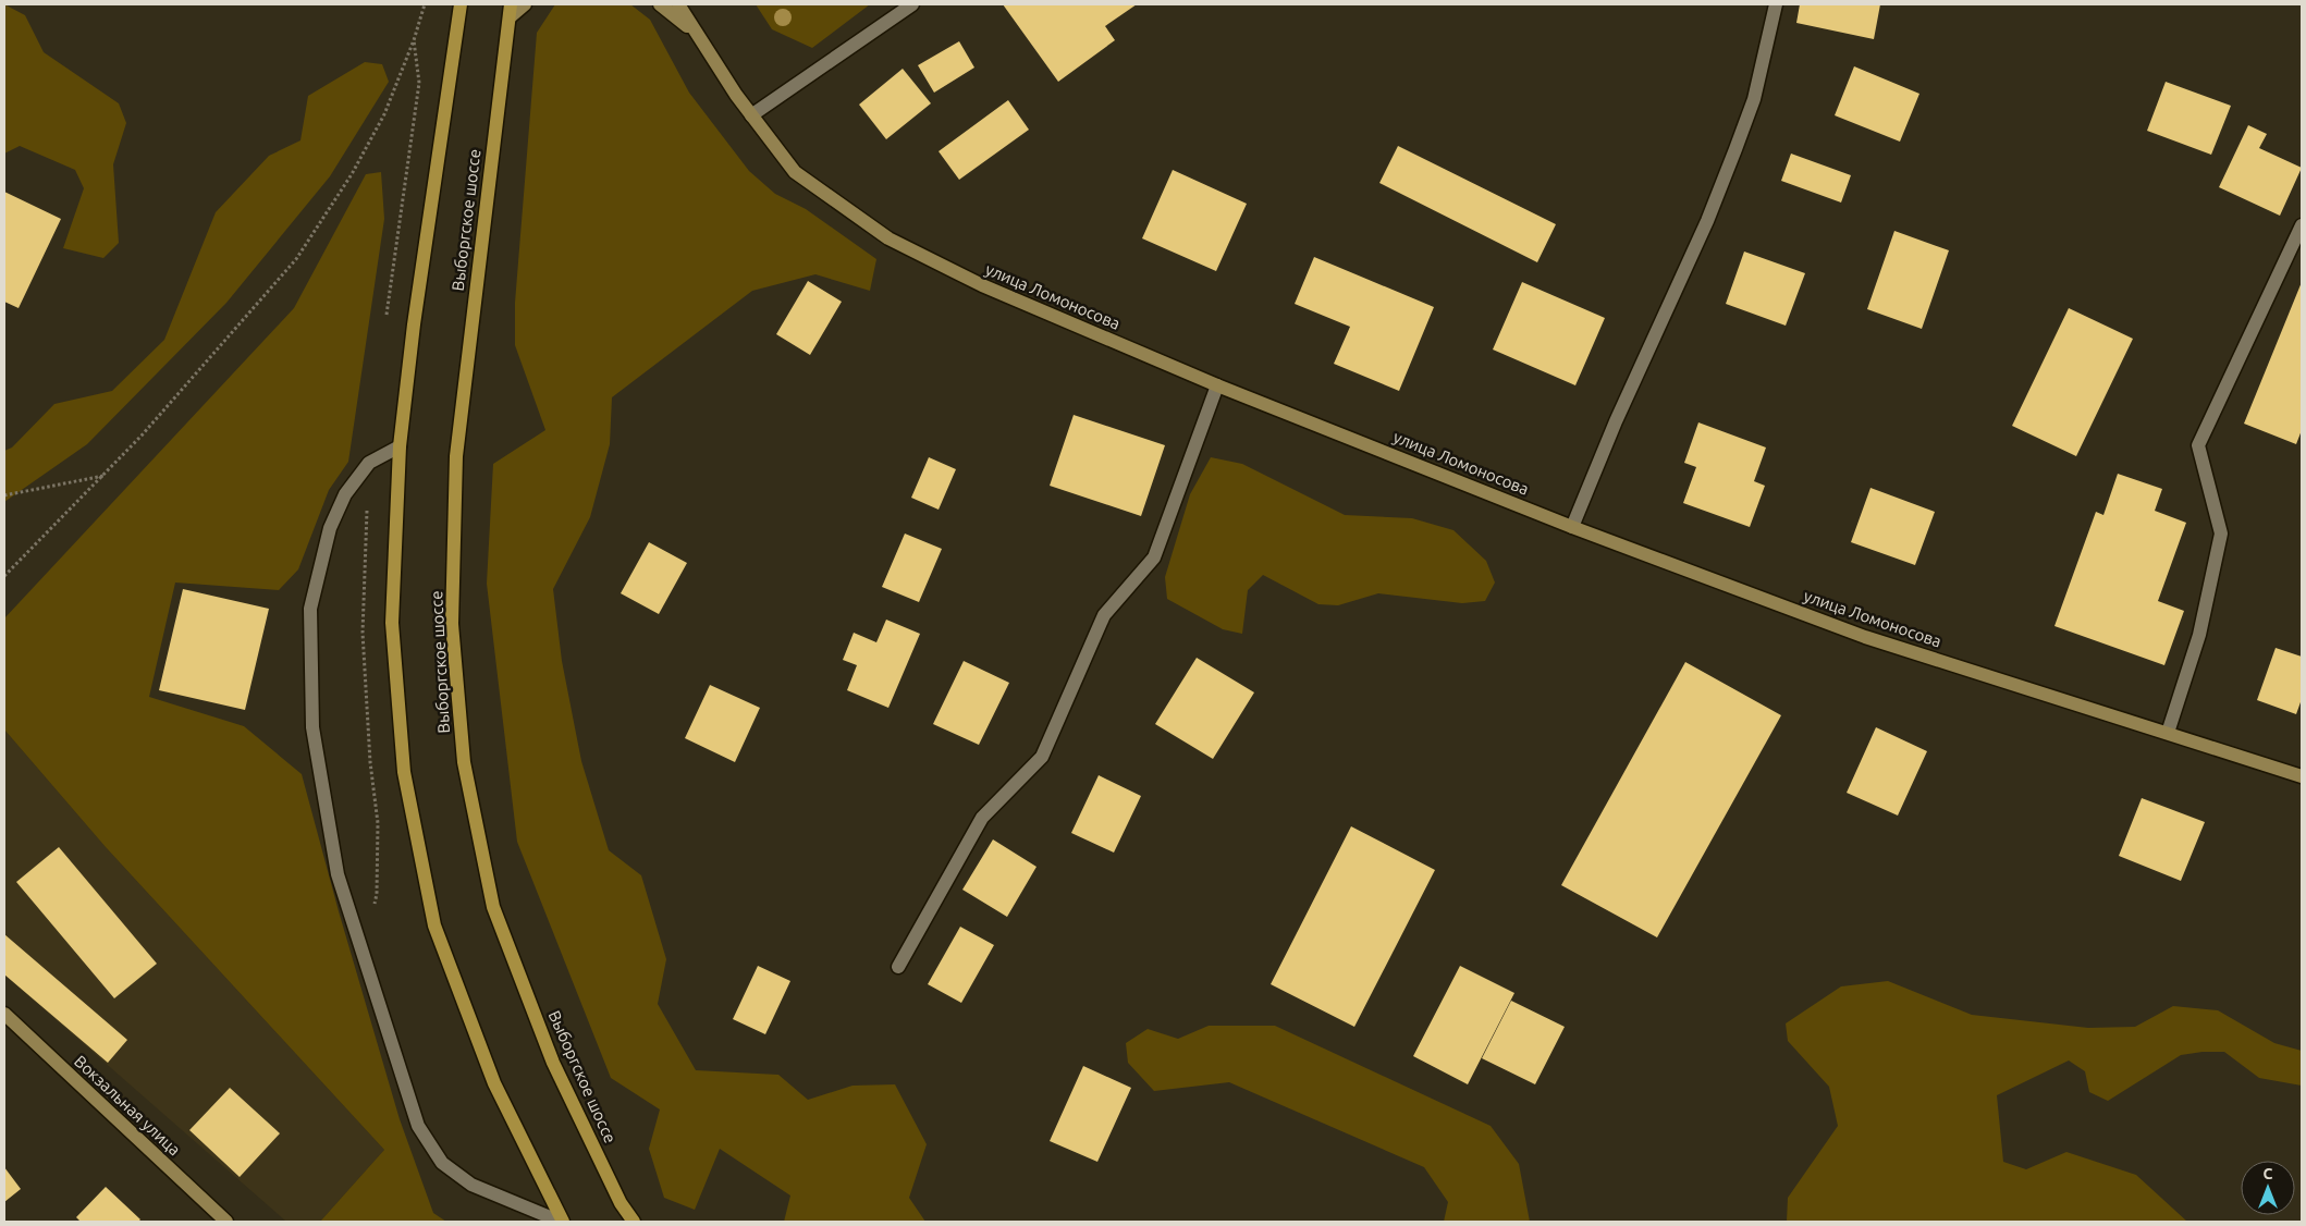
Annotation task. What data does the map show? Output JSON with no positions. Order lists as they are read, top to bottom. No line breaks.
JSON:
{"streets":{"main road":["Выборгское шоссе"],"street":["улица Ломоносова","Вокзальная улица"]},"north":"top"}
